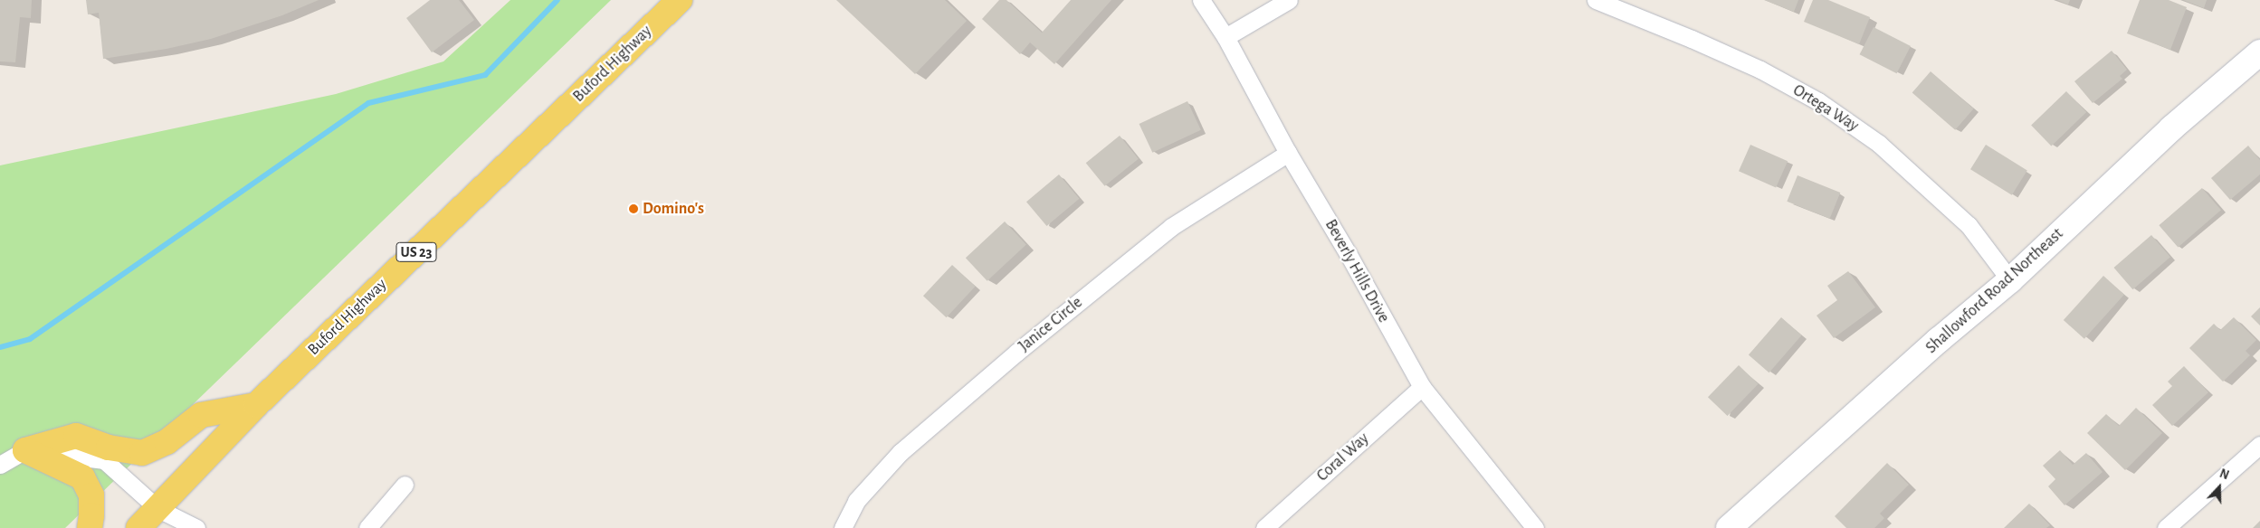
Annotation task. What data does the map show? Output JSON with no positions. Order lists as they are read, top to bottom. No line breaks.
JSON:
{"streets":{"main road":["Buford Highway","US 23"],"street":["Ortega Way","Beverly Hills Drive","Shallowford Road Northeast","Janice Circle","Coral Way"]},"crossings":[["Ortega Way","Shallowford Road Northeast"],["Beverly Hills Drive","Janice Circle"],["Beverly Hills Drive","Coral Way"]],"places":["Domino's"],"north":"top"}
